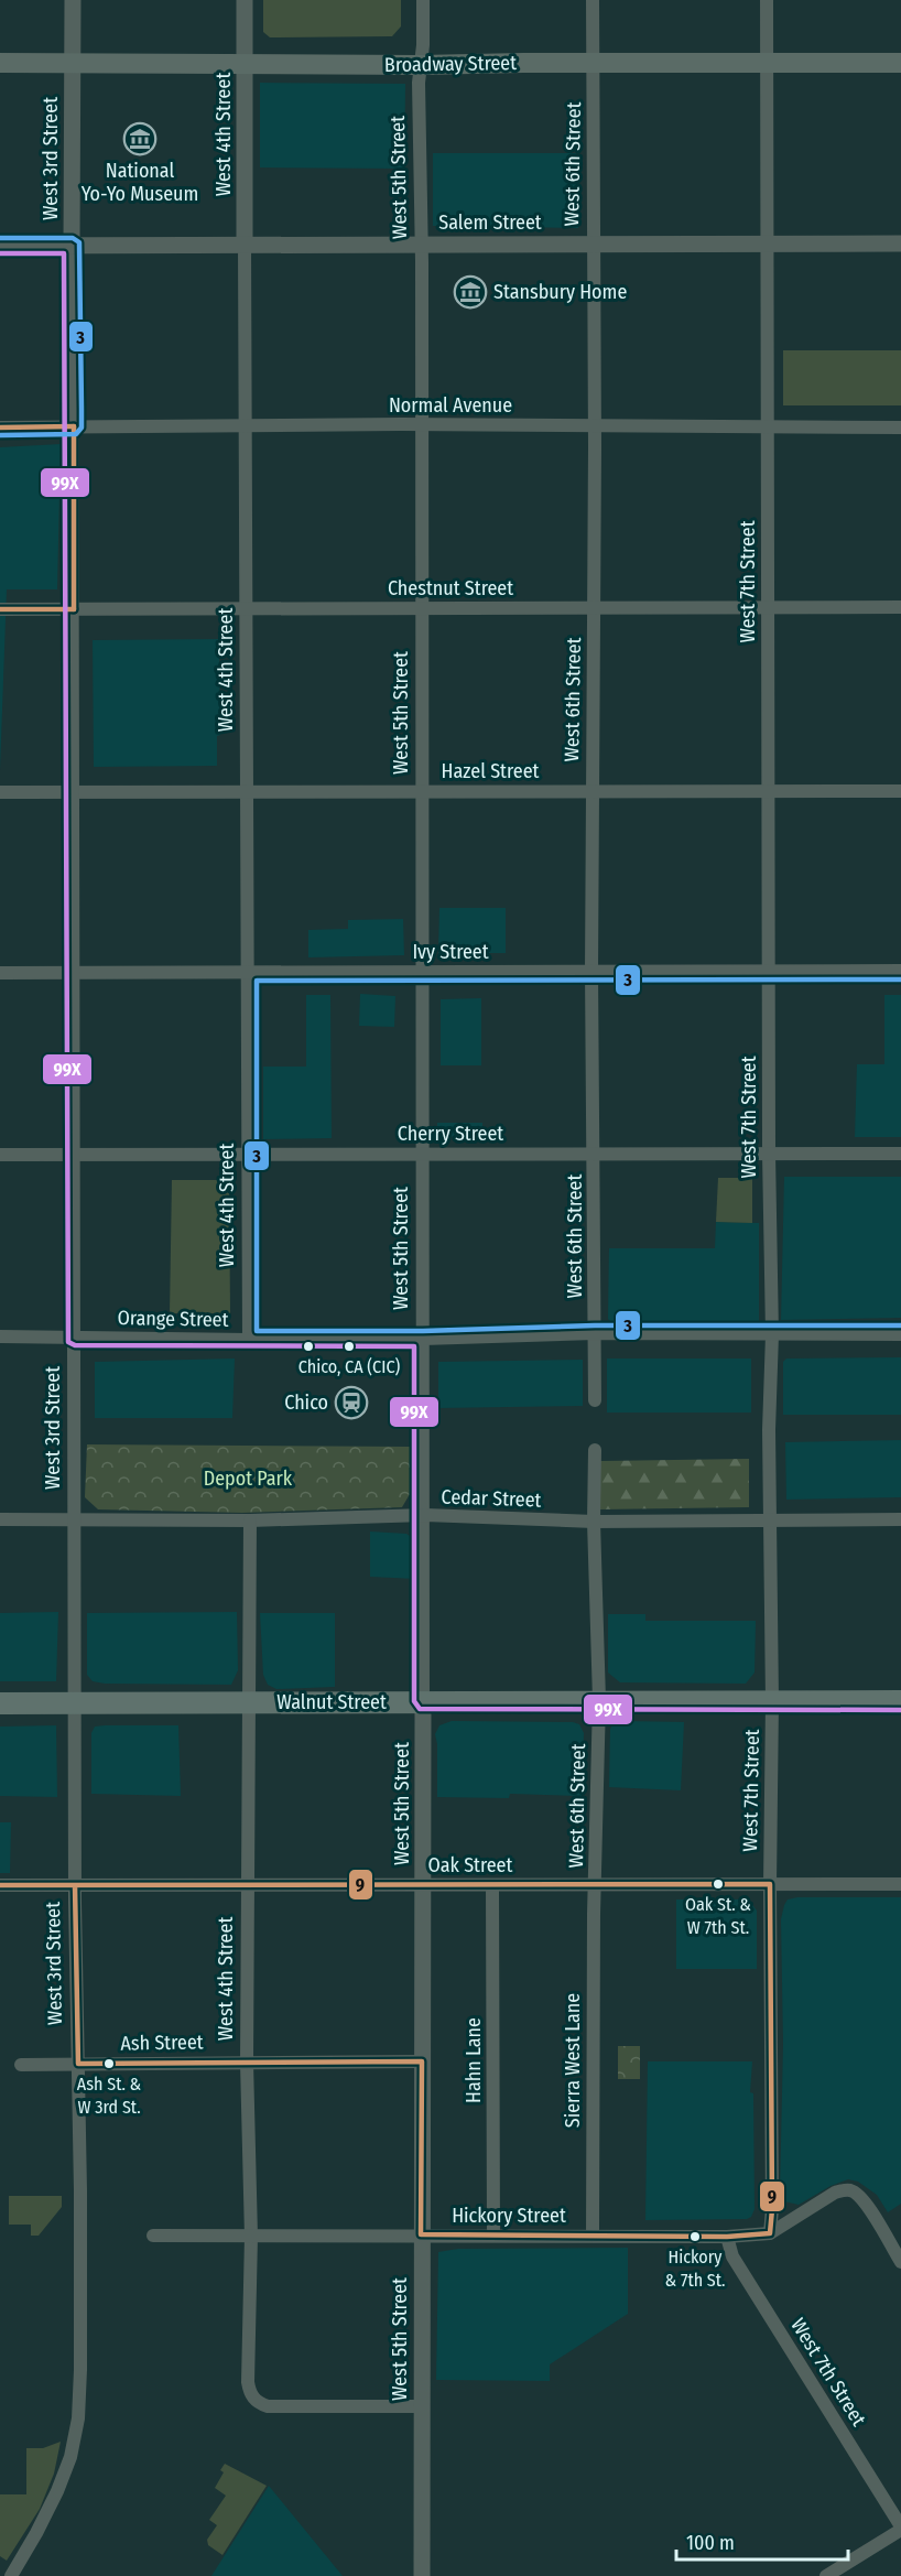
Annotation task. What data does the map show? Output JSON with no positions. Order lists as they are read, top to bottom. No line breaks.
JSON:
{"streets":{"main road":["Broadway Street","Walnut Street"],"street":["West 4th Street","West 3rd Street","West 6th Street","West 5th Street","Salem Street","Normal Avenue","West 7th Street","Chestnut Street","Hazel Street","Ivy Street","Cherry Street","Orange Street","Cedar Street","Oak Street","Ash Street","Hahn Lane","Sierra West Lane","Hickory Street"]},"crossings":[["Broadway Street","West 4th Street"],["Broadway Street","West 3rd Street"],["Broadway Street","West 6th Street"],["Broadway Street","West 5th Street"],["Broadway Street","West 7th Street"],["West 4th Street","West 5th Street"],["West 4th Street","Salem Street"],["West 4th Street","Normal Avenue"],["West 4th Street","Chestnut Street"],["West 4th Street","Hazel Street"],["West 4th Street","Ivy Street"],["West 4th Street","Cherry Street"],["West 4th Street","Orange Street"],["West 4th Street","Cedar Street"],["West 4th Street","Walnut Street"],["West 4th Street","Oak Street"],["West 4th Street","Ash Street"],["West 4th Street","Hickory Street"],["West 3rd Street","Salem Street"],["West 3rd Street","Normal Avenue"],["West 3rd Street","Chestnut Street"],["West 3rd Street","Hazel Street"],["West 3rd Street","Ivy Street"],["West 3rd Street","Cherry Street"],["West 3rd Street","Orange Street"],["West 3rd Street","Cedar Street"],["West 3rd Street","Walnut Street"],["West 3rd Street","Oak Street"],["West 3rd Street","Ash Street"],["West 6th Street","Salem Street"],["West 6th Street","Normal Avenue"],["West 6th Street","Chestnut Street"],["West 6th Street","Hazel Street"],["West 6th Street","Ivy Street"],["West 6th Street","Cherry Street"],["West 6th Street","Orange Street"],["West 6th Street","Cedar Street"],["West 6th Street","Walnut Street"],["West 6th Street","Oak Street"],["West 6th Street","Sierra West Lane"],["West 5th Street","Salem Street"],["West 5th Street","Normal Avenue"],["West 5th Street","Chestnut Street"],["West 5th Street","Hazel Street"],["West 5th Street","Ivy Street"],["West 5th Street","Cherry Street"],["West 5th Street","Orange Street"],["West 5th Street","Cedar Street"],["West 5th Street","Walnut Street"],["West 5th Street","Oak Street"],["West 5th Street","Ash Street"],["West 5th Street","Hickory Street"],["Salem Street","West 7th Street"],["Normal Avenue","West 7th Street"],["West 7th Street","Chestnut Street"],["West 7th Street","Hazel Street"],["West 7th Street","Ivy Street"],["West 7th Street","Cherry Street"],["West 7th Street","Orange Street"],["West 7th Street","Cedar Street"],["West 7th Street","Walnut Street"],["West 7th Street","Oak Street"],["West 7th Street","Hickory Street"],["Oak Street","Hahn Lane"],["Oak Street","Sierra West Lane"],["Hahn Lane","Hickory Street"],["Sierra West Lane","Hickory Street"]],"parks":["Depot Park"],"places":{"museum":["National Yo-Yo Museum","Stansbury Home"],"other":["Chico, CA (CIC)","Oak St. & W 7th St.","Ash St. & W 3rd St.","Hickory & 7th St."],"station":["Chico"]},"lines":["transit line 3","transit line 99X","transit line 9"],"scale_bar":"100 m"}
